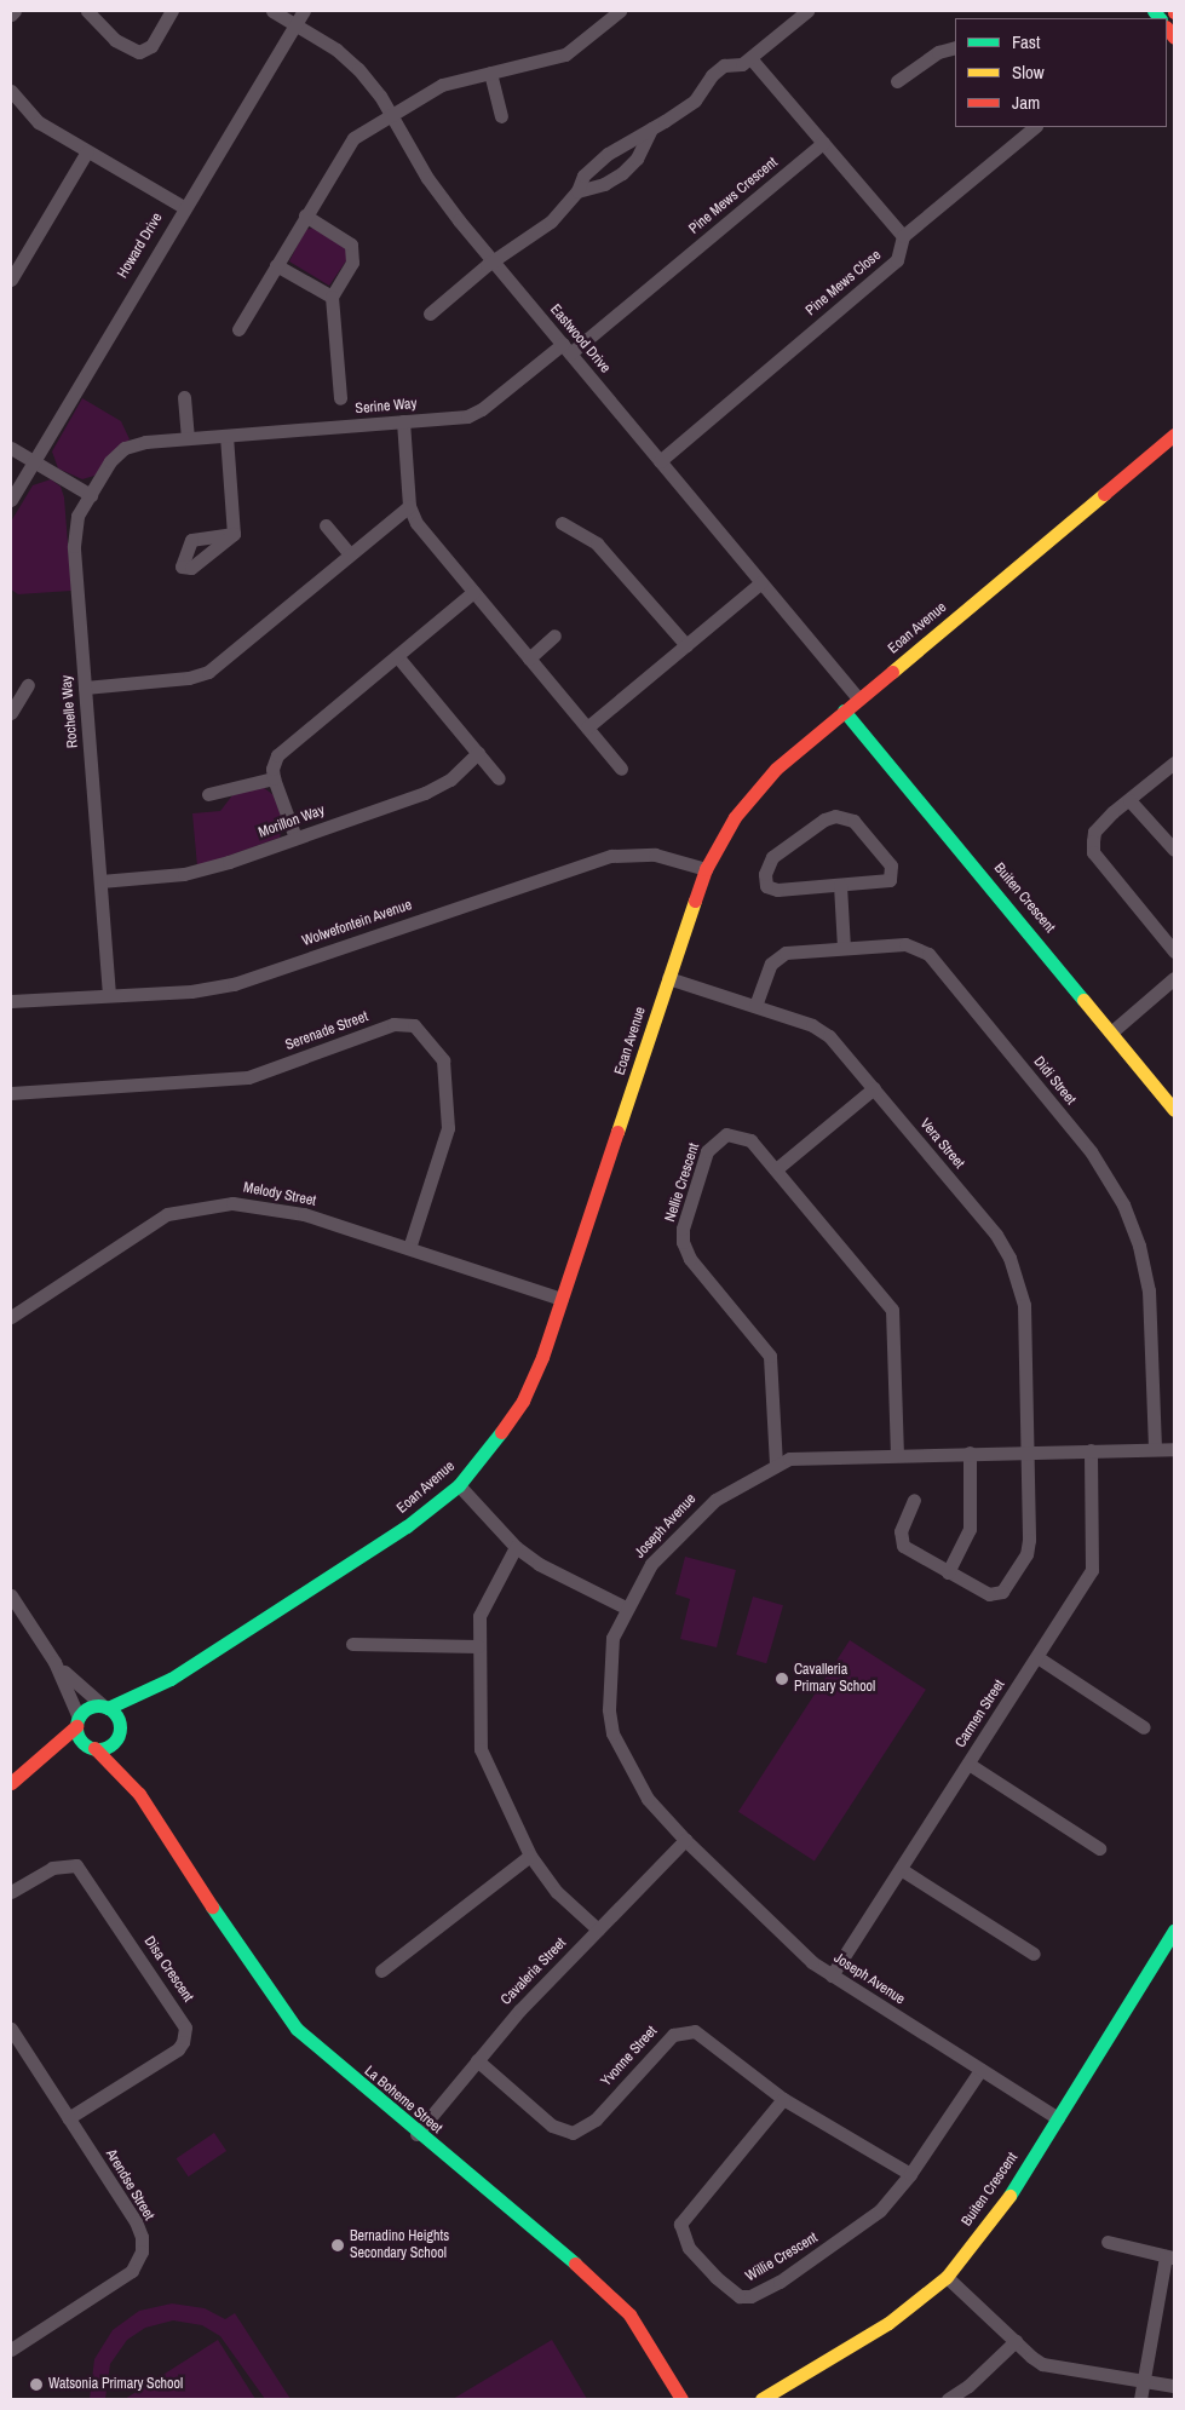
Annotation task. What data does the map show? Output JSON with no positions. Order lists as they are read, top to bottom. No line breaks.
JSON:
{"streets":{"street":["Pine Mews Crescent","Howard Drive","Pine Mews Close","Eastwood Drive","Serine Way","Eoan Avenue","Rochelle Way","Morillon Way","Buiten Crescent","Wolwefontein Avenue","Serenade Street","Didi Street","Vera Street","Nellie Crescent","Melody Street","Joseph Avenue","Carmen Street","Disa Crescent","Cavaleria Street","Yvonne Street","La Boheme Street","Arendse Street","Willie Crescent"]},"crossings":[["Pine Mews Crescent","Eastwood Drive"],["Pine Mews Crescent","Serine Way"],["Howard Drive","Eastwood Drive"],["Pine Mews Close","Eastwood Drive"],["Eastwood Drive","Serine Way"],["Eastwood Drive","Eoan Avenue"],["Serine Way","Rochelle Way"],["Eoan Avenue","Buiten Crescent"],["Eoan Avenue","Wolwefontein Avenue"],["Eoan Avenue","Vera Street"],["Eoan Avenue","Melody Street"],["Eoan Avenue","La Boheme Street"],["Rochelle Way","Morillon Way"],["Rochelle Way","Wolwefontein Avenue"],["Buiten Crescent","Joseph Avenue"],["Serenade Street","Melody Street"],["Didi Street","Vera Street"],["Didi Street","Joseph Avenue"],["Vera Street","Joseph Avenue"],["Nellie Crescent","Joseph Avenue"],["Joseph Avenue","Carmen Street"],["Joseph Avenue","Cavaleria Street"],["Joseph Avenue","Willie Crescent"],["Disa Crescent","Arendse Street"],["Cavaleria Street","Yvonne Street"],["Cavaleria Street","La Boheme Street"],["Yvonne Street","Willie Crescent"]],"places":["Cavalleria Primary School","Bernadino Heights Secondary School","Watsonia Primary School"],"legend":["Fast","Slow","Jam"]}
